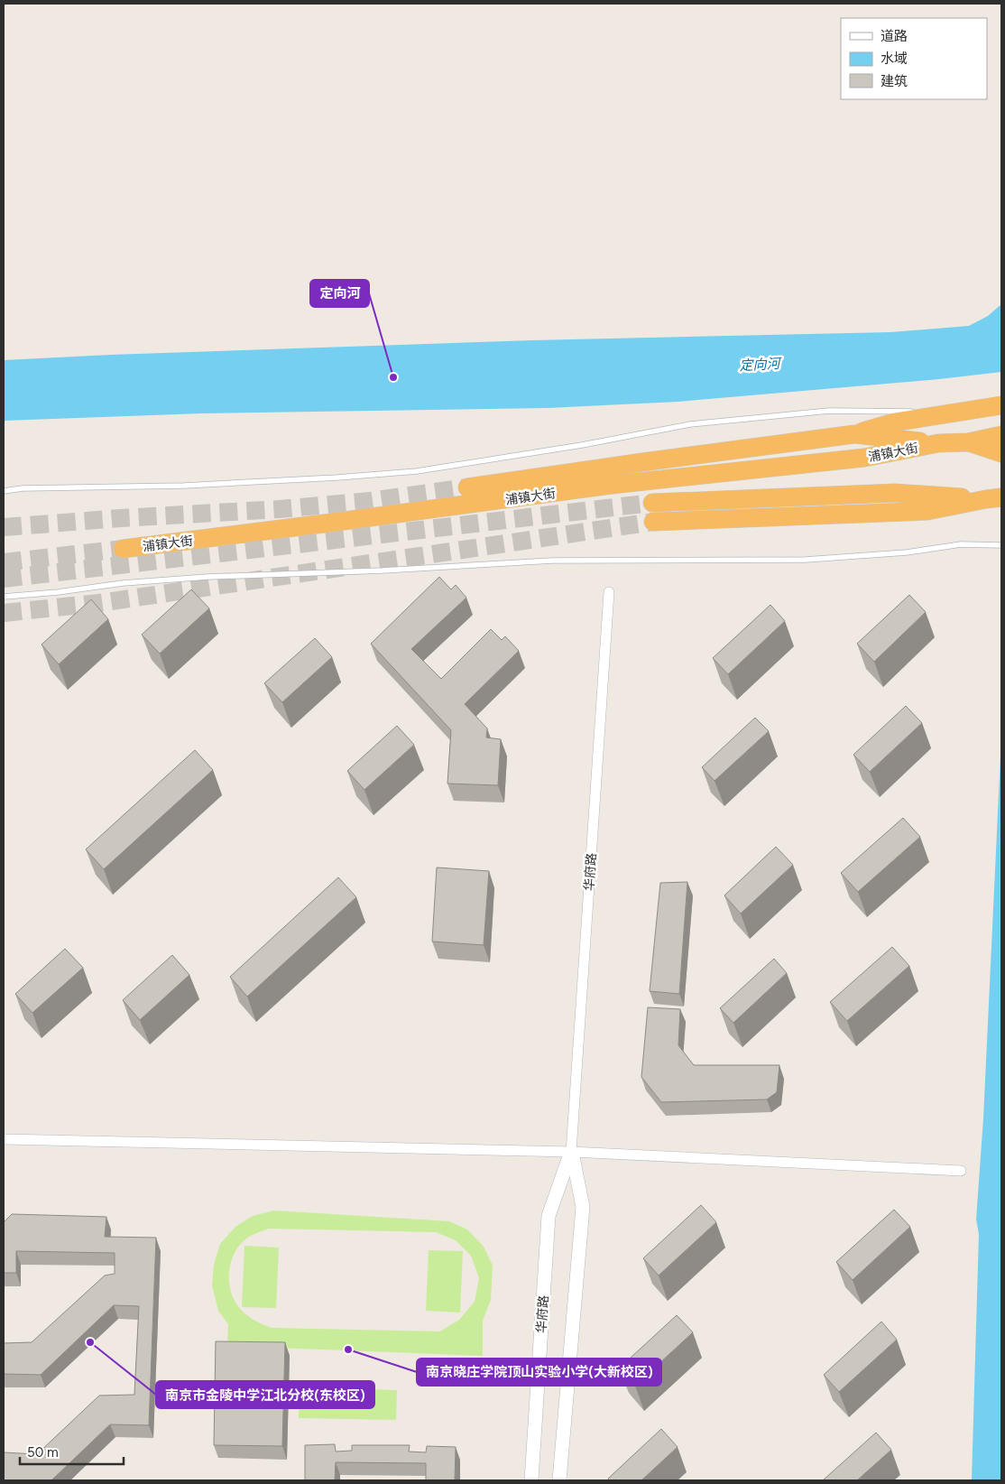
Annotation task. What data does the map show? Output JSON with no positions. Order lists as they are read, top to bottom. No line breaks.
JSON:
{"streets":{"highway":["浦镇大街"],"street":["华府路"]},"water":["定向河"],"places":["定向河","南京市金陵中学江北分校(东校区)","南京晓庄学院顶山实验小学(大新校区)"],"legend":["道路","水域","建筑"],"scale_bar":"50 m"}
